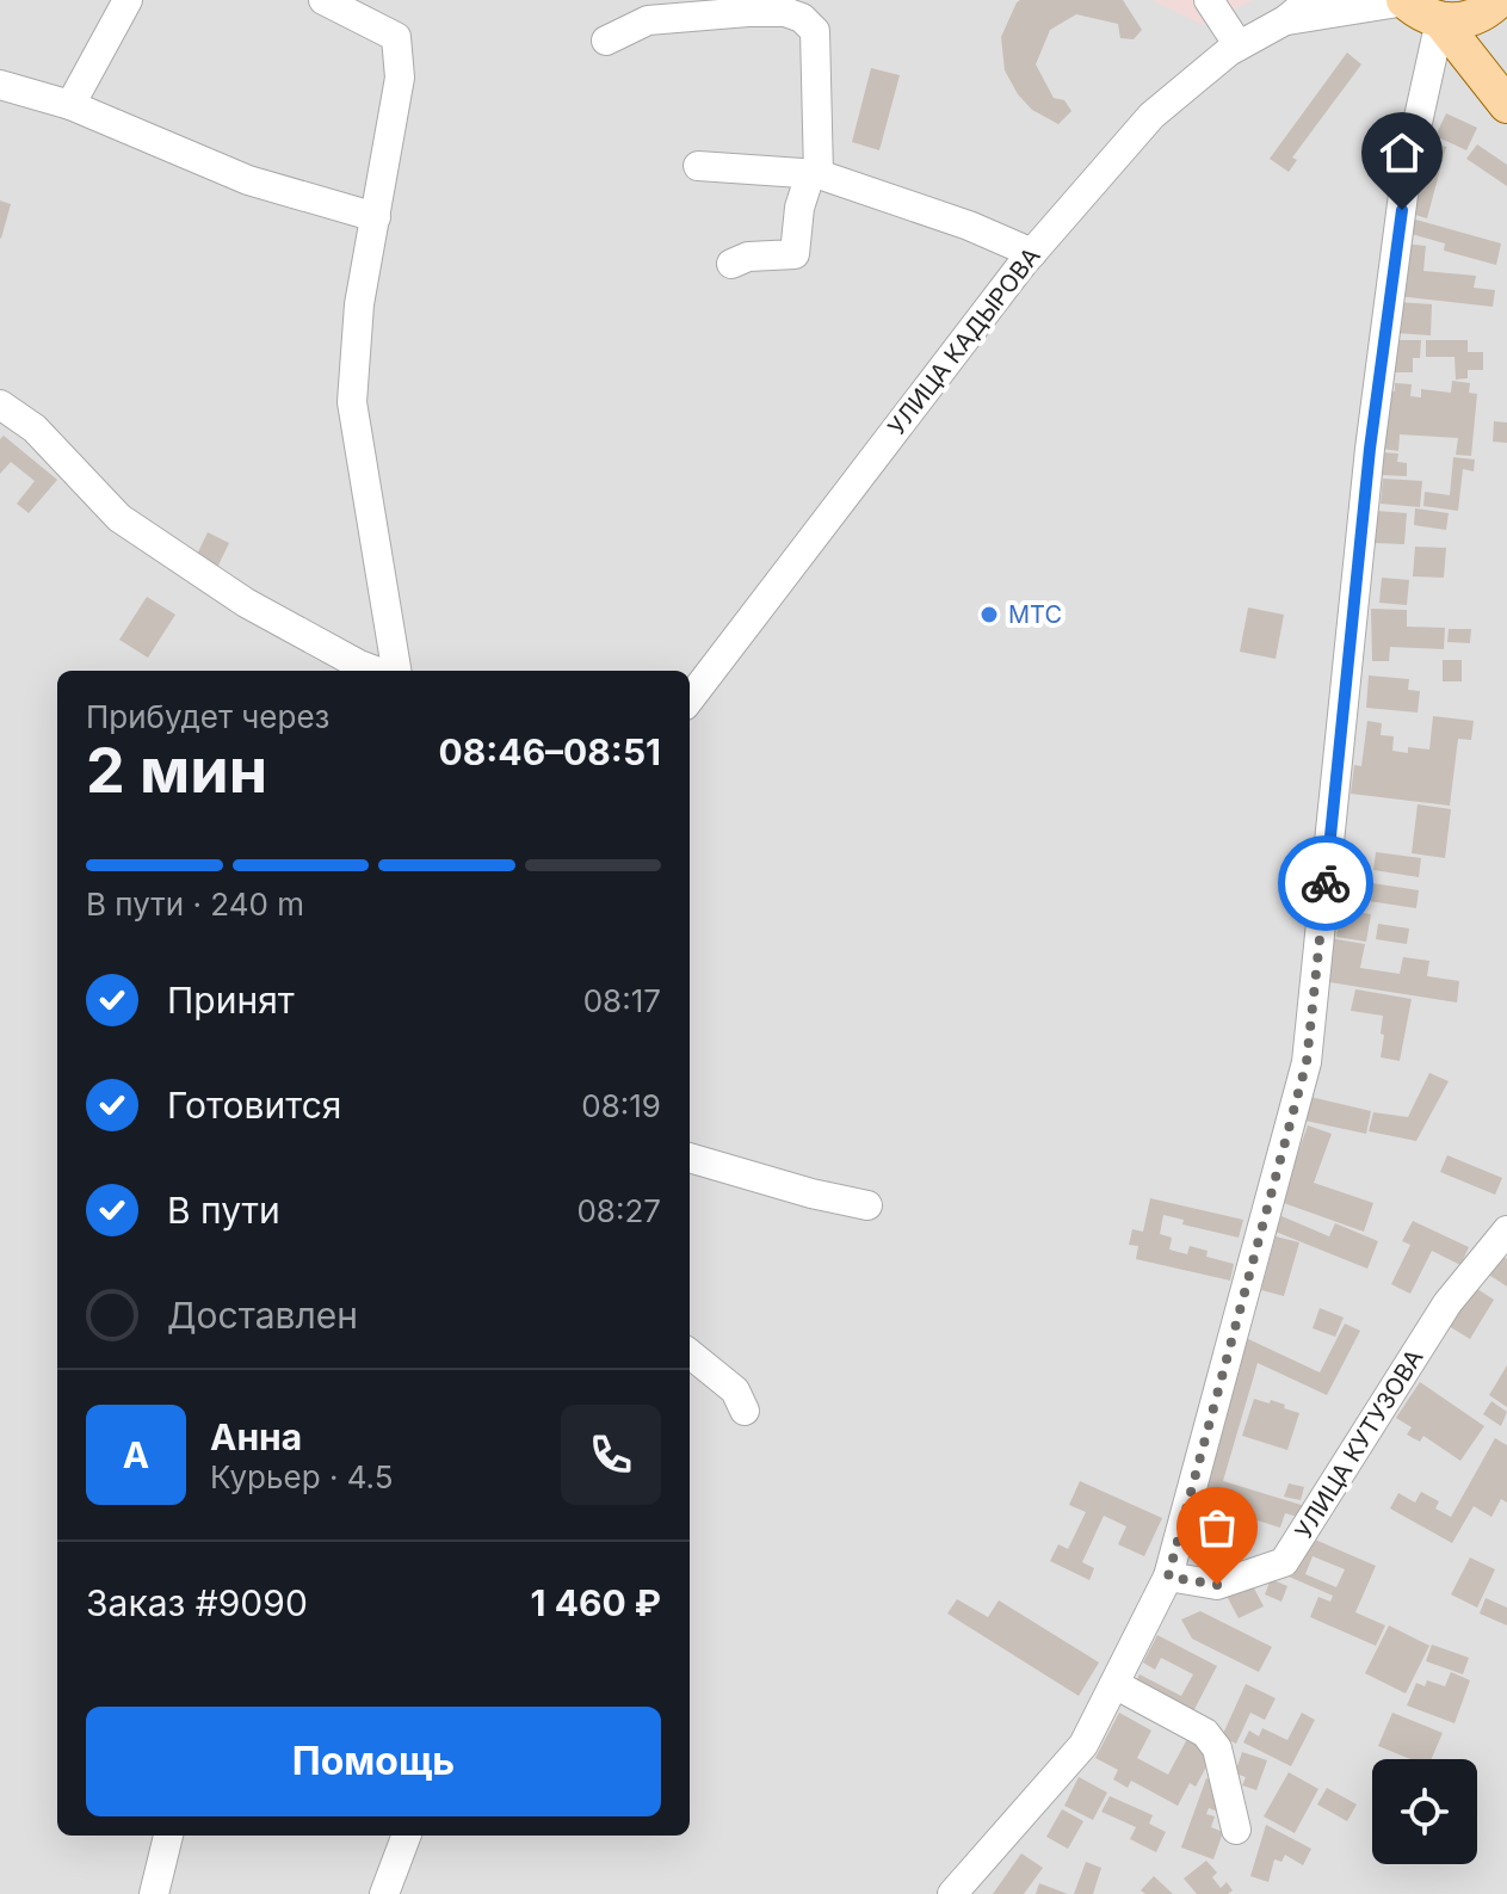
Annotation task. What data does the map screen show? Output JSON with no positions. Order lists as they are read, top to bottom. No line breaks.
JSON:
{"streets":{"street":["УЛИЦА КАДЫРОВА","УЛИЦА КУТУЗОВА"]},"places":["МТС"],"page":{"heading":["2 мин","Прибудет через","08:46–08:51"],"panel":["Анна","Курьер · 4.5","Заказ #9090","1 460 ₽"],"bar":"В пути · 240 m","list":[["Принят","08:17"],["Готовится","08:19"],["В пути","08:27"],"Доставлен"],"round":"А","buttons":"Помощь"}}
